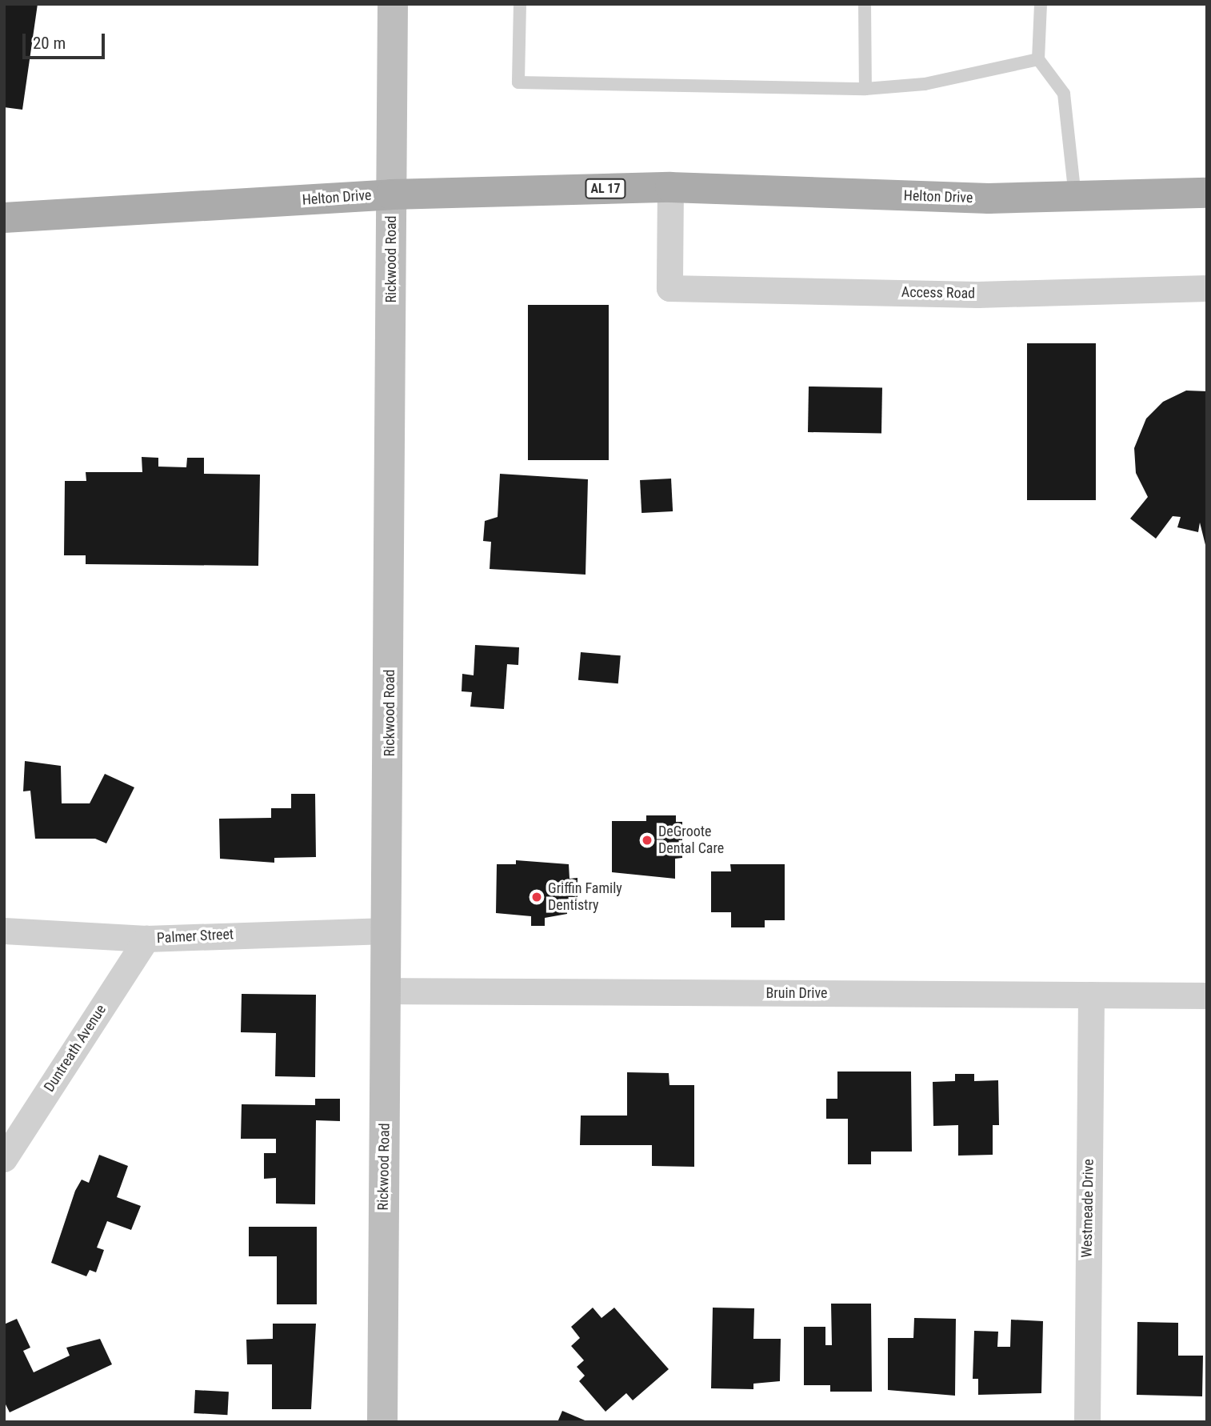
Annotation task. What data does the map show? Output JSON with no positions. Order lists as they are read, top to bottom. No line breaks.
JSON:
{"streets":{"main road":["AL 17","Helton Drive","Rickwood Road"],"street":["Access Road","Palmer Street","Bruin Drive","Duntreath Avenue","Westmeade Drive"]},"crossings":[["Helton Drive","Rickwood Road"],["Helton Drive","Access Road"],["Rickwood Road","Palmer Street"],["Rickwood Road","Bruin Drive"],["Palmer Street","Duntreath Avenue"],["Bruin Drive","Westmeade Drive"]],"places":["DeGroote Dental Care","Griffin Family Dentistry"],"scale_bar":"20 m"}
